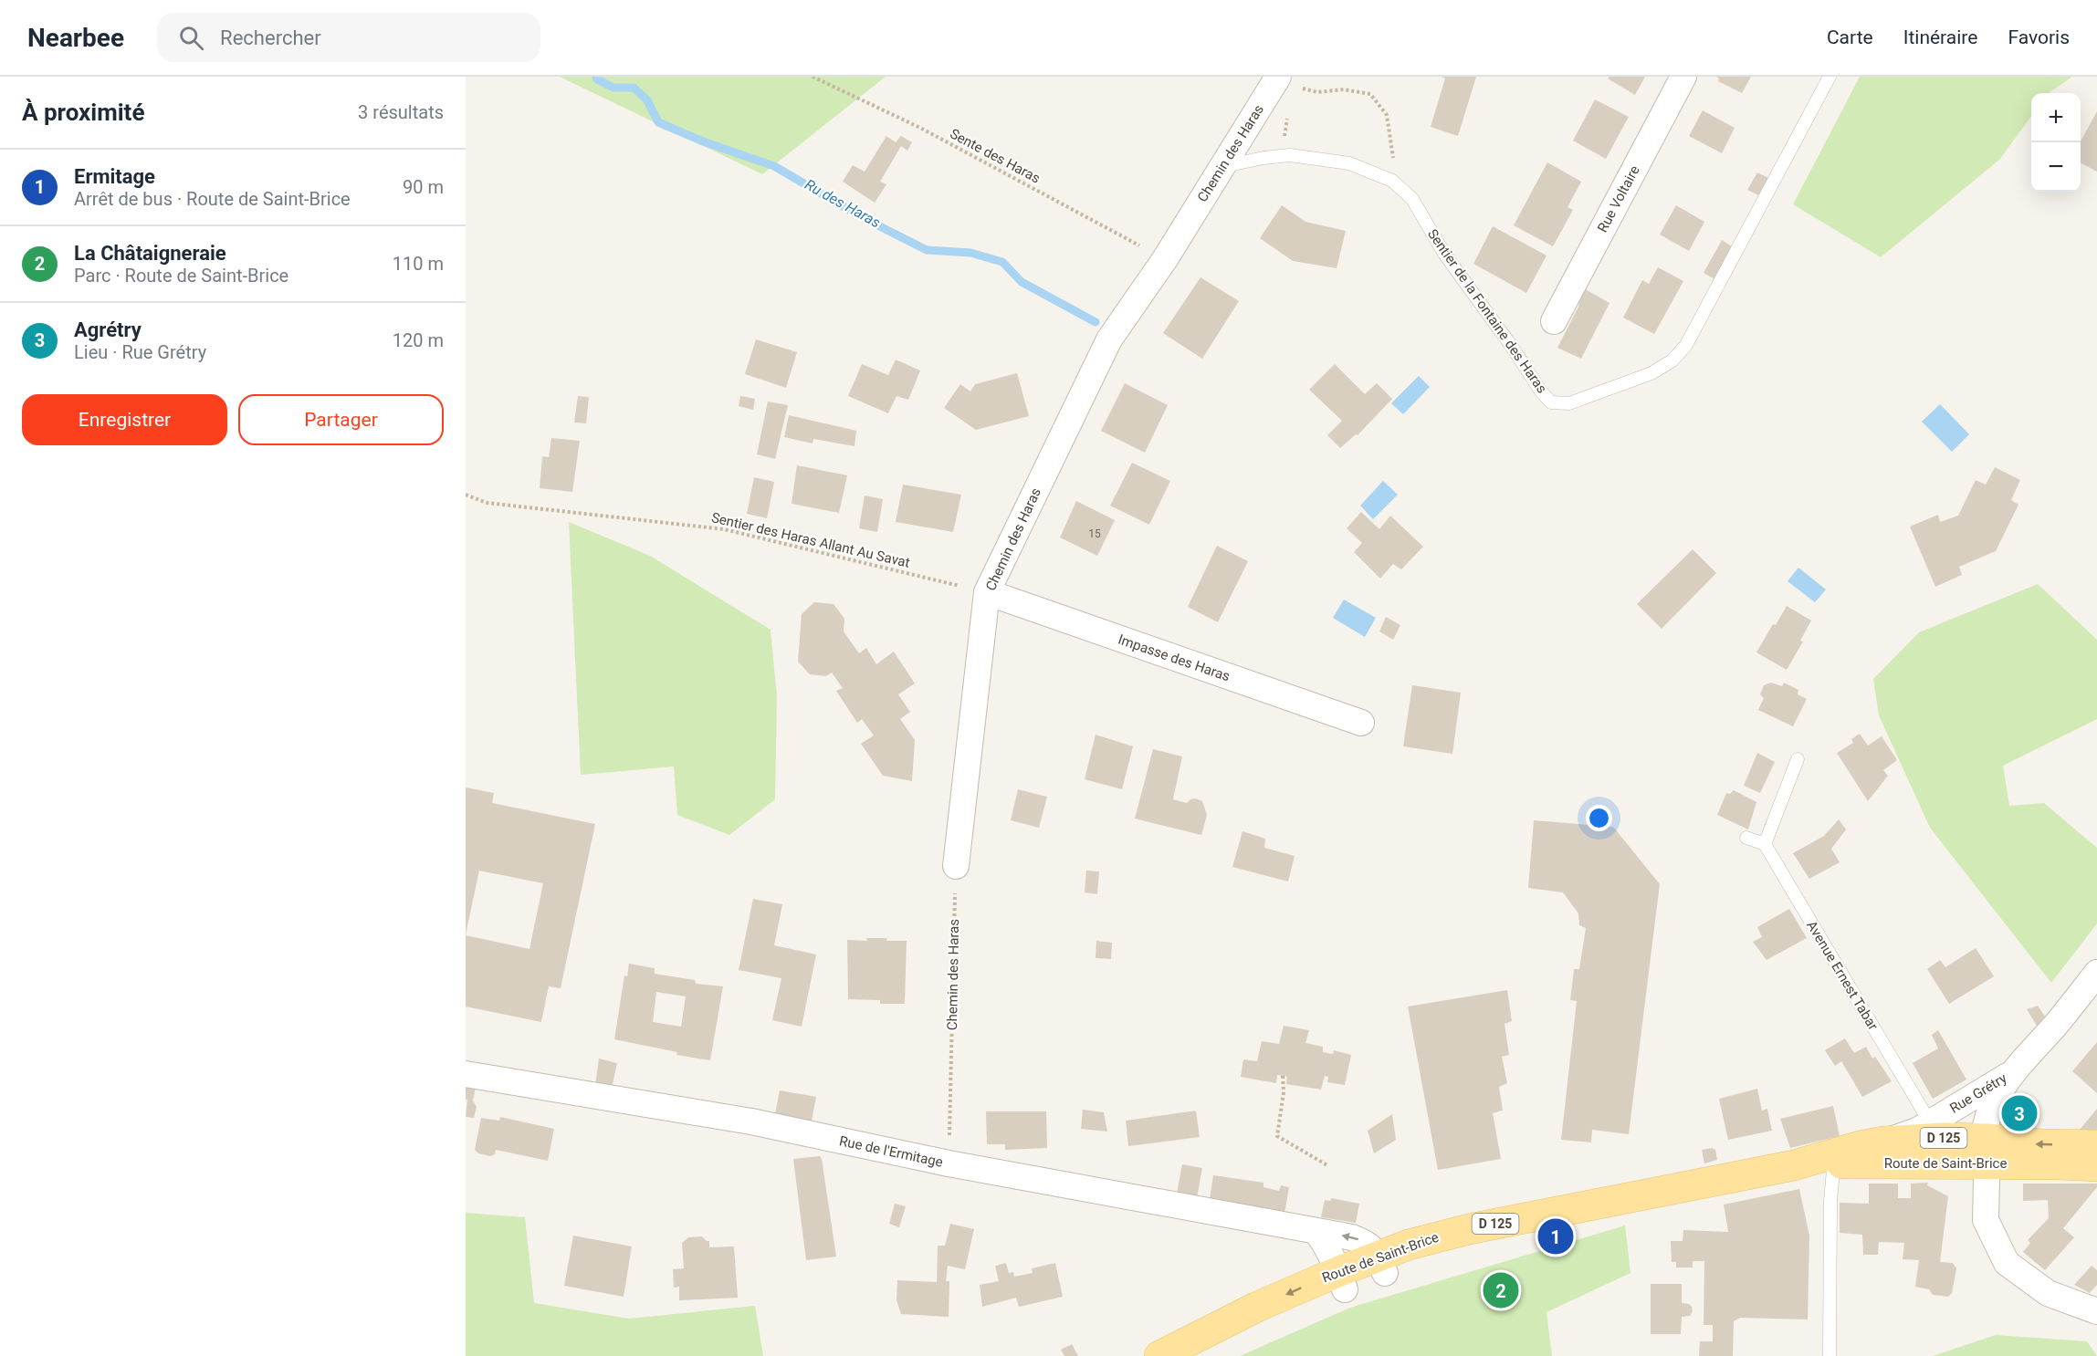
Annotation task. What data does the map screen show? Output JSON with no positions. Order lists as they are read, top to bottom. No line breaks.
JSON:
{"streets":{"main road":["D 125","Route de Saint-Brice"],"street":["Chemin des Haras","Rue Voltaire","Impasse des Haras","Rue Grétry","Rue de l'Ermitage"],"lane":["Sentier de la Fontaine des Haras","Avenue Ernest Tabar"],"path":["Sente des Haras","Sentier des Haras Allant Au Savat"]},"crossings":[["Chemin des Haras","Sente des Haras"],["Chemin des Haras","Sentier de la Fontaine des Haras"],["Chemin des Haras","Sentier des Haras Allant Au Savat"],["Chemin des Haras","Impasse des Haras"],["Chemin des Haras","Rue de l'Ermitage"],["Sentier des Haras Allant Au Savat","Impasse des Haras"],["Avenue Ernest Tabar","Rue Grétry"],["Rue Grétry","Route de Saint-Brice"],["Rue de l'Ermitage","Route de Saint-Brice"]],"water":["Ru des Haras"],"house_numbers":["15"],"page":{"header":"Nearbee","search":"Rechercher","nav":["Carte","Itinéraire","Favoris"],"heading":["À proximité","3 résultats"],"map_buttons":["+","−"],"list":[{"mark":"1","name":"Ermitage","note":"Arrêt de bus · Route de Saint-Brice","value":"90 m"},{"mark":"2","name":"La Châtaigneraie","note":"Parc · Route de Saint-Brice","value":"110 m"},{"mark":"3","name":"Agrétry","note":"Lieu · Rue Grétry","value":"120 m"}],"buttons":["Enregistrer","Partager"],"pins":["3","1","2"]}}
